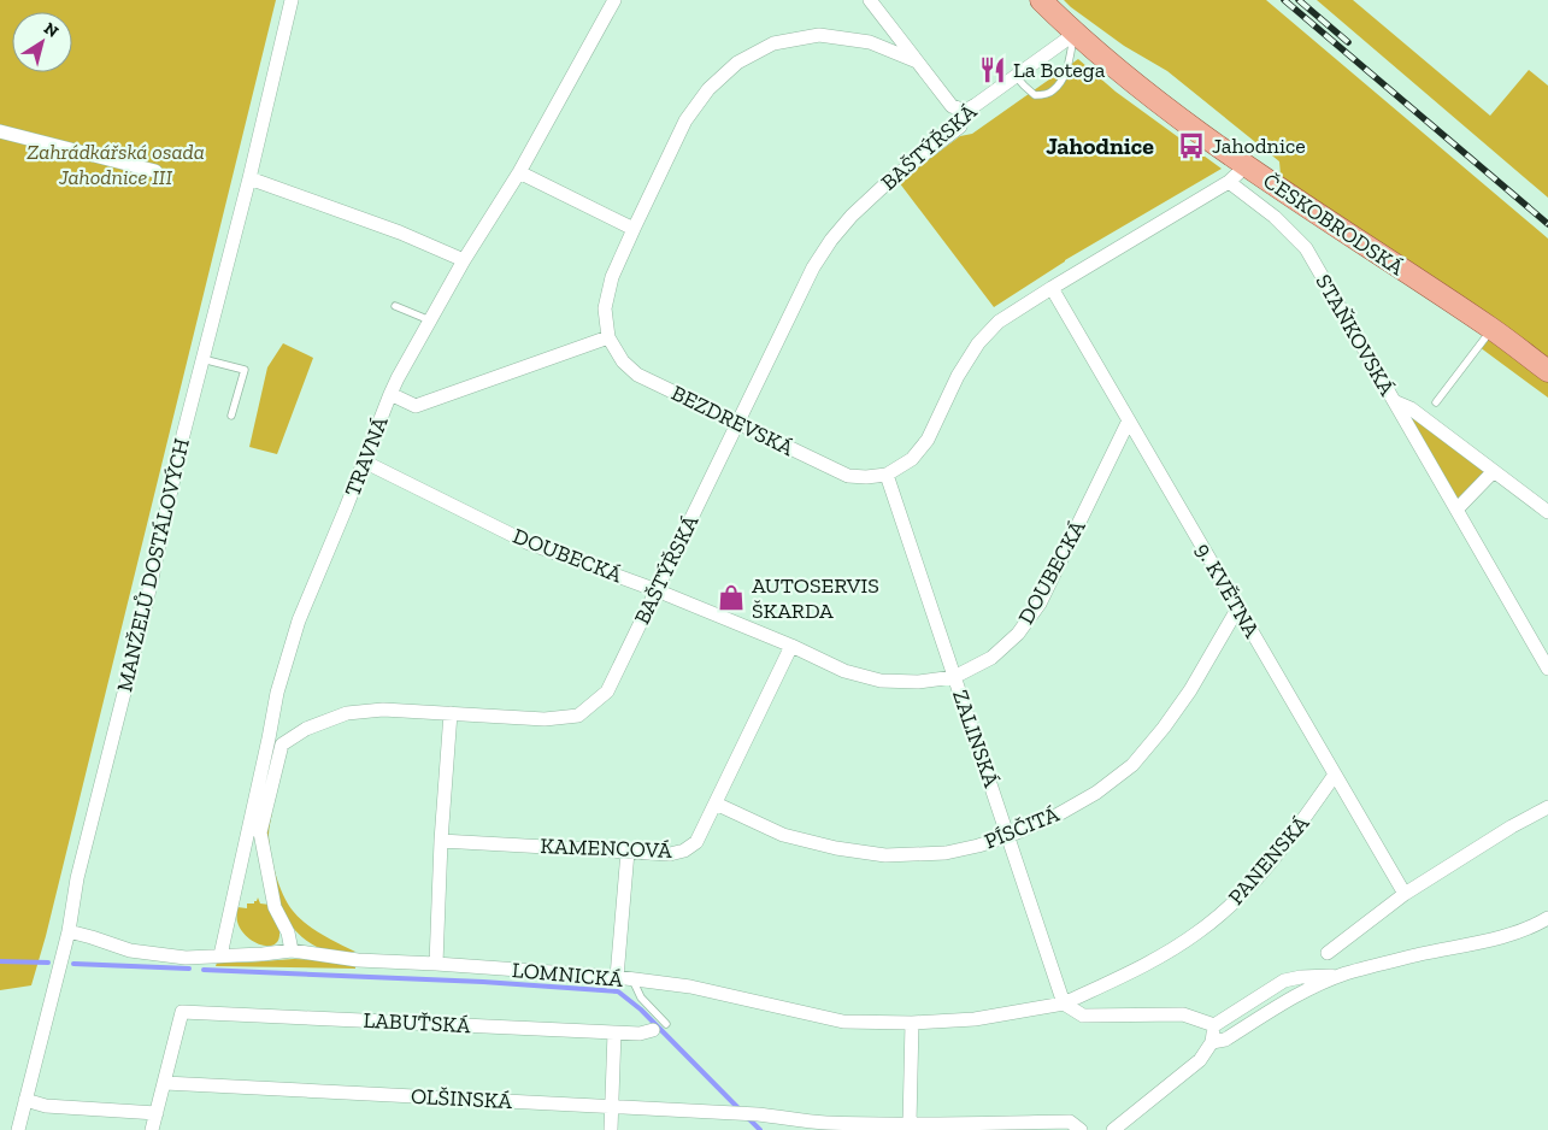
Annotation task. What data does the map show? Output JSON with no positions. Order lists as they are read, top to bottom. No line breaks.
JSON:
{"streets":{"main road":["ČESKOBRODSKÁ"],"street":["BAŠTÝŘSKÁ","STAŇKOVSKÁ","BEZDREVSKÁ","TRAVNÁ","DOUBECKÁ","MANŽELŮ DOSTÁLOVÝCH","9. KVĚTNA","ZALINSKÁ","PÍSČITÁ","KAMENCOVÁ","PANENSKÁ","LOMNICKÁ","LABUŤSKÁ","OLŠINSKÁ"]},"crossings":[["BAŠTÝŘSKÁ","ČESKOBRODSKÁ"],["BAŠTÝŘSKÁ","BEZDREVSKÁ"],["BAŠTÝŘSKÁ","DOUBECKÁ"],["BAŠTÝŘSKÁ","LOMNICKÁ"],["ČESKOBRODSKÁ","BEZDREVSKÁ"],["STAŇKOVSKÁ","BEZDREVSKÁ"],["BEZDREVSKÁ","9. KVĚTNA"],["BEZDREVSKÁ","ZALINSKÁ"],["TRAVNÁ","DOUBECKÁ"],["TRAVNÁ","LOMNICKÁ"],["DOUBECKÁ","9. KVĚTNA"],["DOUBECKÁ","ZALINSKÁ"],["DOUBECKÁ","KAMENCOVÁ"],["MANŽELŮ DOSTÁLOVÝCH","LOMNICKÁ"],["9. KVĚTNA","PÍSČITÁ"],["9. KVĚTNA","PANENSKÁ"],["ZALINSKÁ","PÍSČITÁ"],["ZALINSKÁ","PANENSKÁ"],["ZALINSKÁ","LOMNICKÁ"],["PÍSČITÁ","KAMENCOVÁ"],["PANENSKÁ","LOMNICKÁ"],["LABUŤSKÁ","OLŠINSKÁ"]],"districts":["Jahodnice"],"parks":["Zahrádkářská osada Jahodnice III"],"places":{"restaurant":["La Botega"],"bus stop":["Jahodnice"],"shop":["AUTOSERVIS ŠKARDA"]},"north":"top right"}
